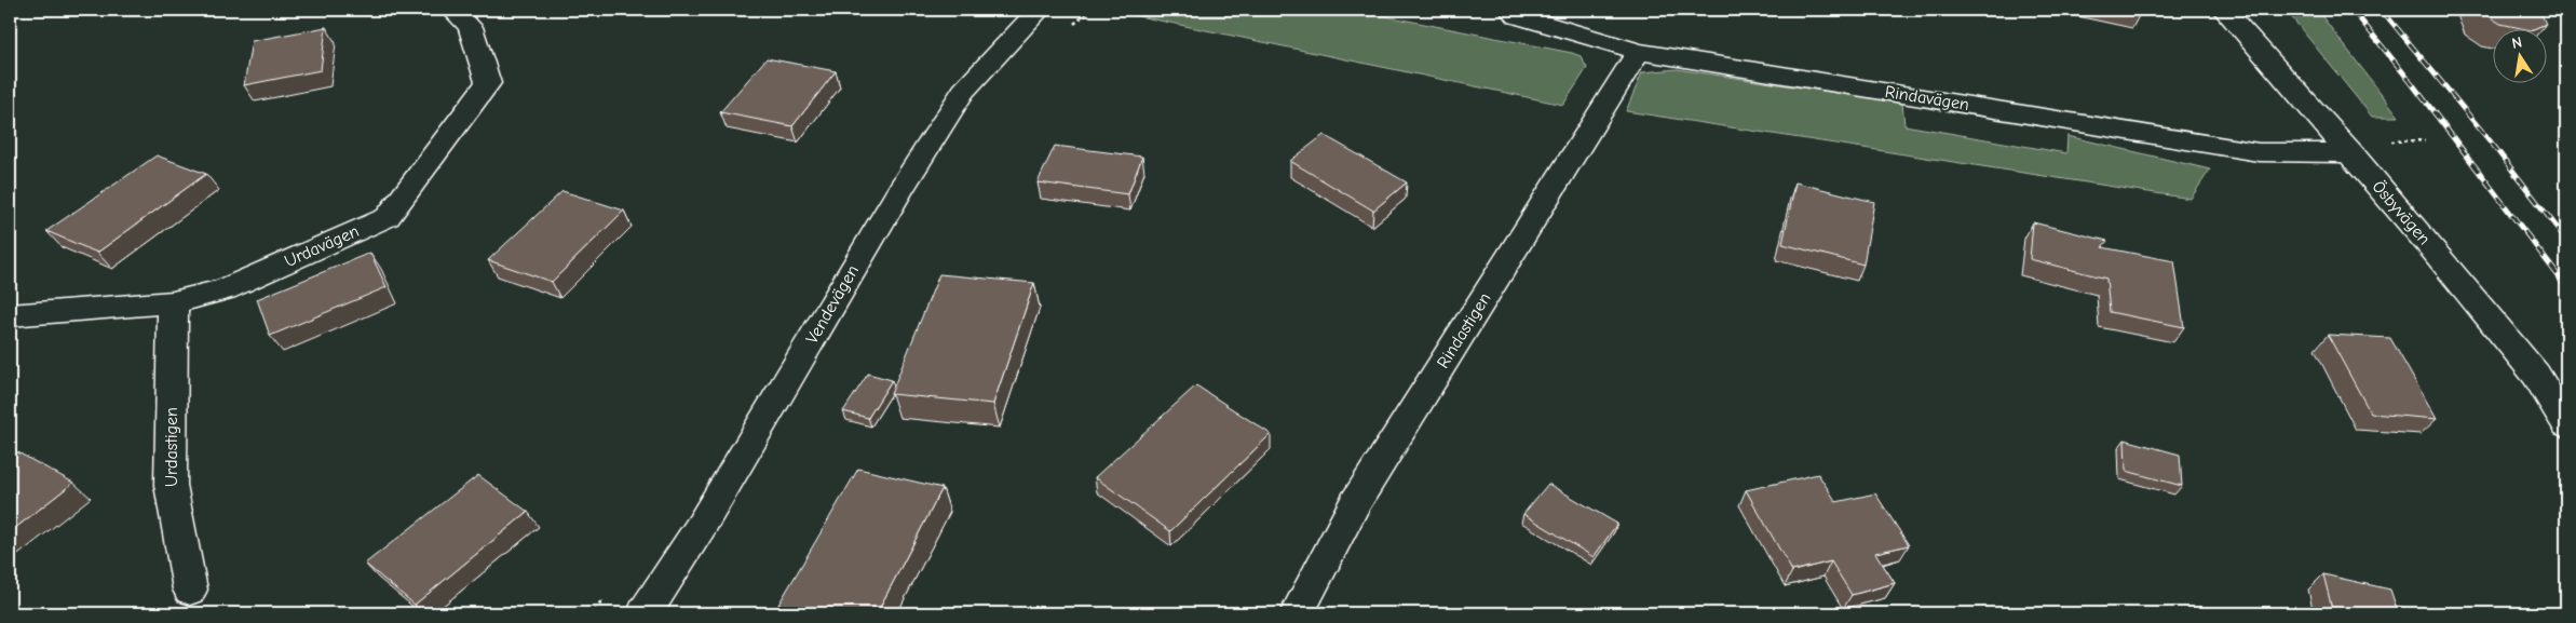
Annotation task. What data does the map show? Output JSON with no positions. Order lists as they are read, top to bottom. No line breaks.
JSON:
{"streets":{"street":["Rindavägen","Ösbyvägen","Urdavägen","Vendevägen","Rindastigen","Urdastigen"]},"crossings":[["Rindavägen","Ösbyvägen"],["Rindavägen","Rindastigen"],["Urdavägen","Urdastigen"]],"north":"top"}
